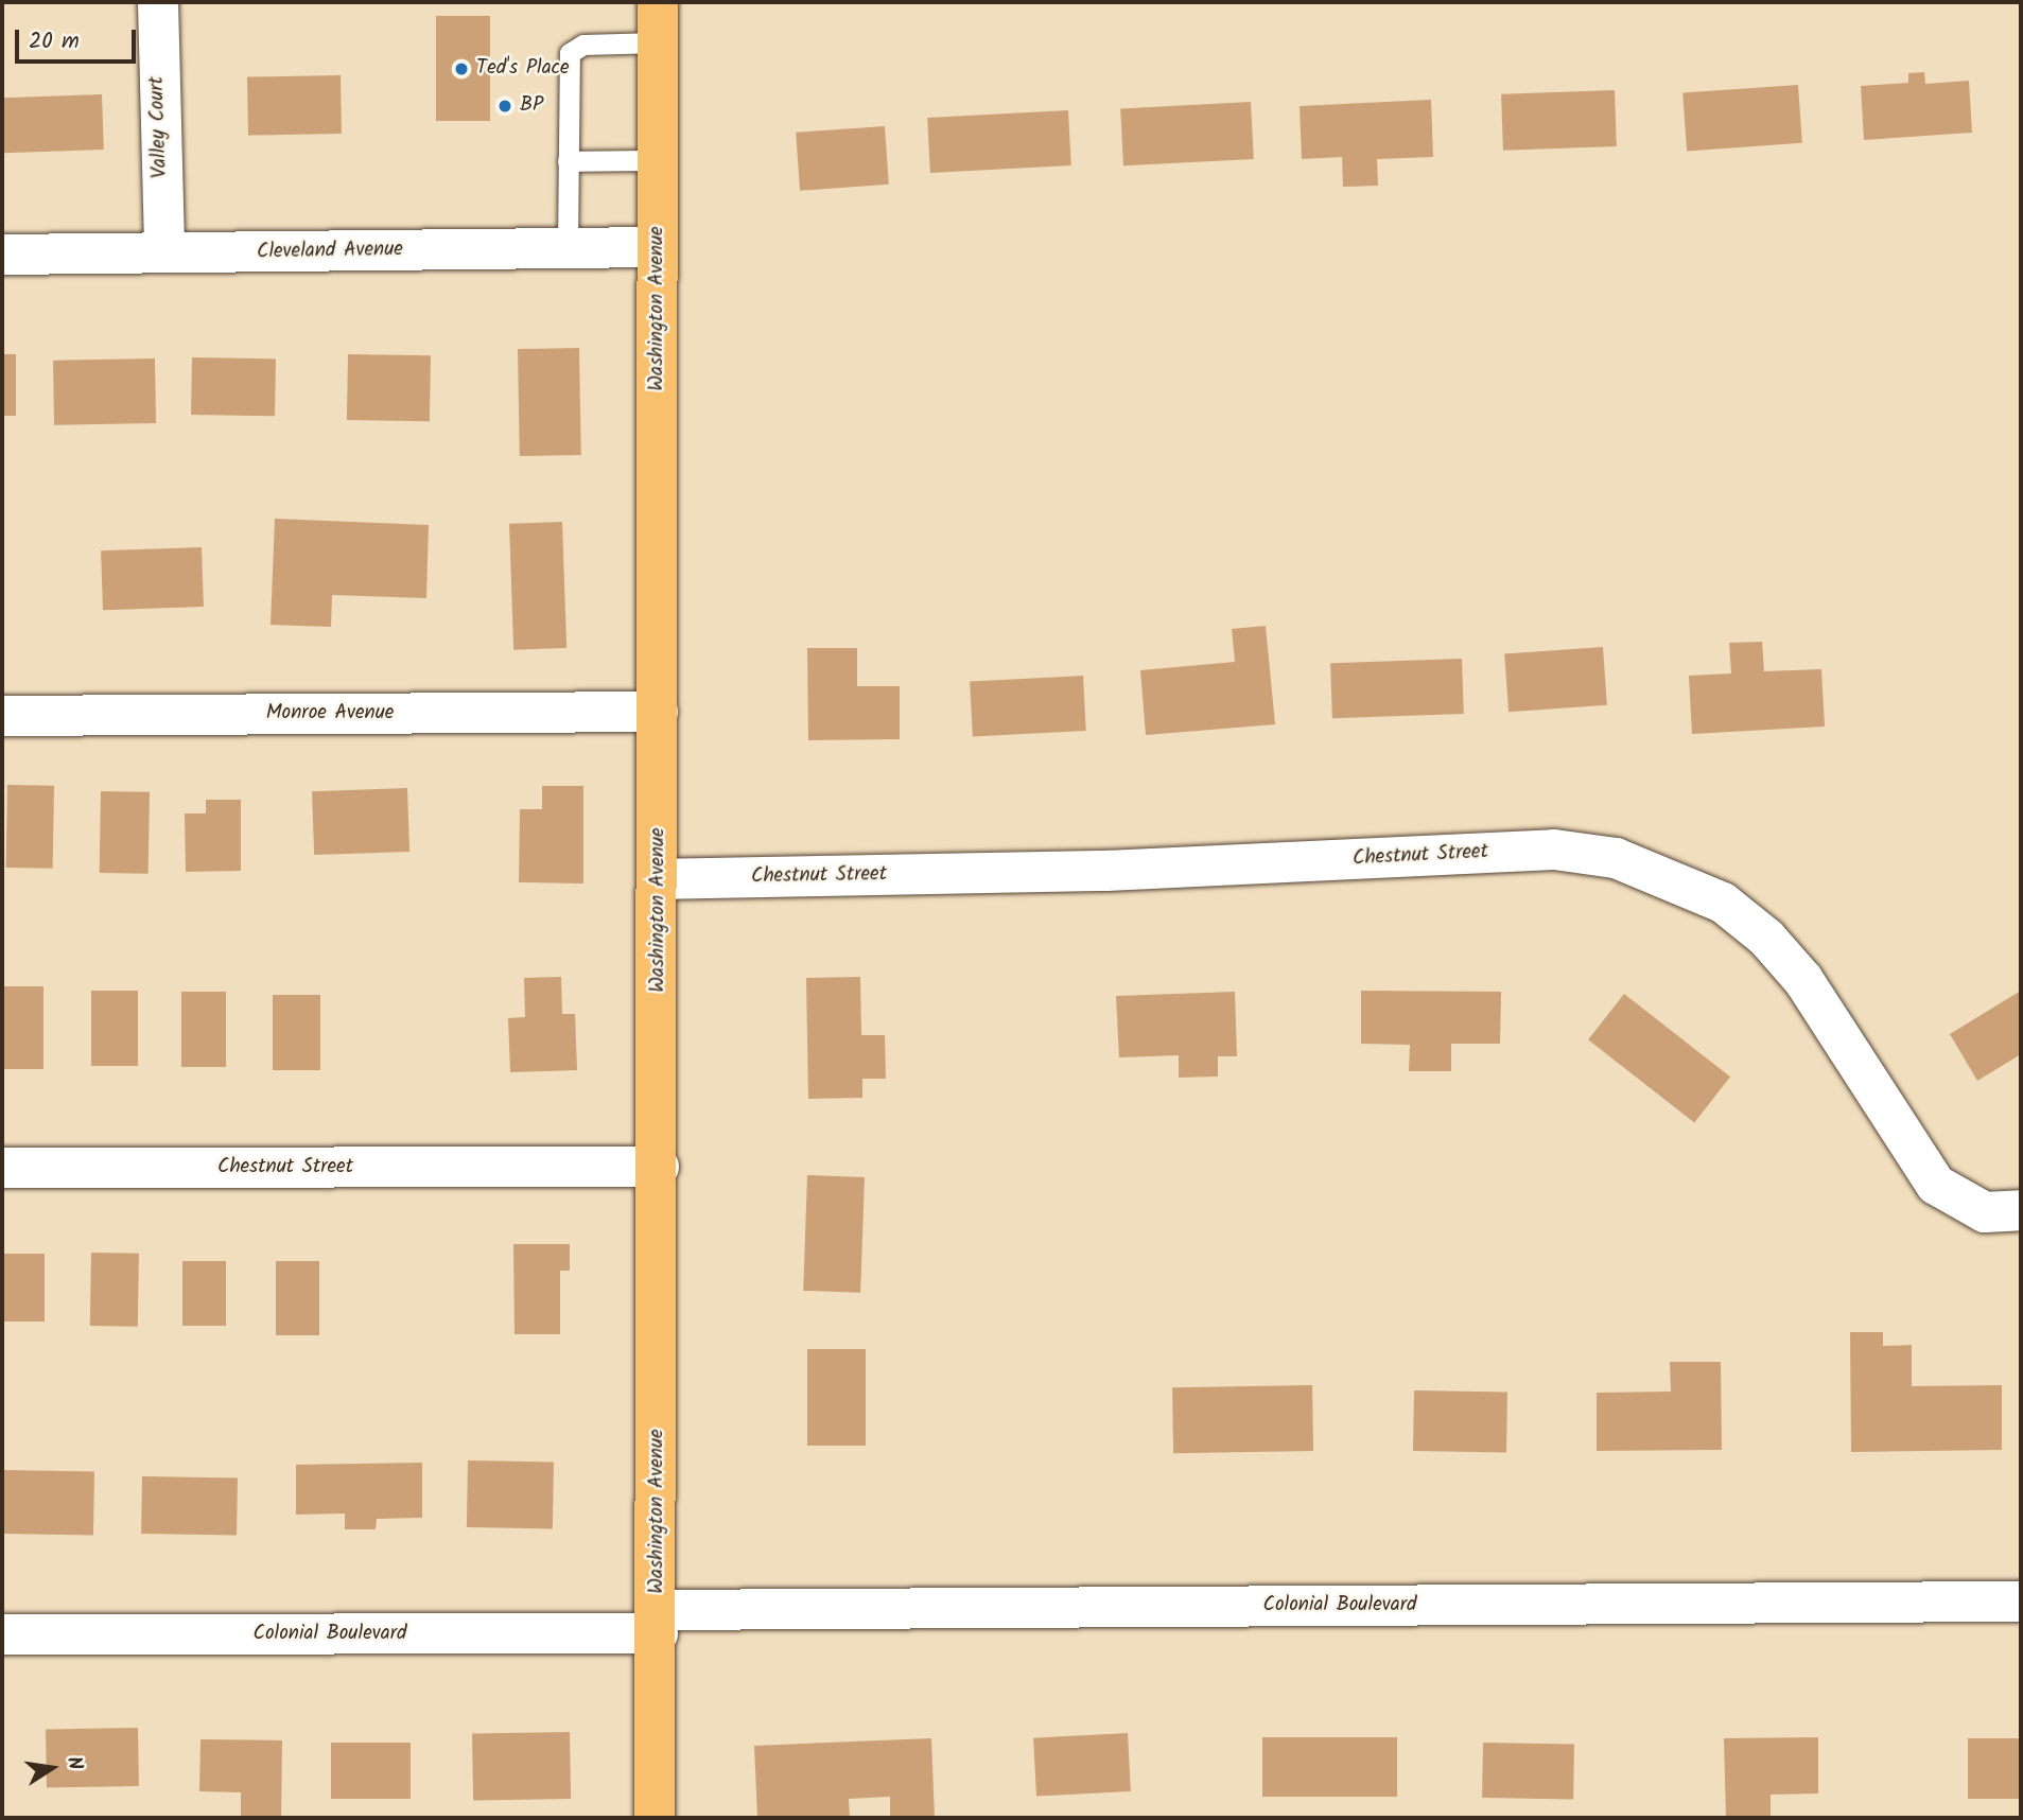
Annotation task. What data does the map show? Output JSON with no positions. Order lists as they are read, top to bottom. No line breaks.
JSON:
{"streets":{"main road":["Washington Avenue"],"street":["Valley Court","Cleveland Avenue","Monroe Avenue","Chestnut Street","Colonial Boulevard"]},"crossings":[["Valley Court","Cleveland Avenue"],["Cleveland Avenue","Washington Avenue"],["Washington Avenue","Monroe Avenue"],["Washington Avenue","Chestnut Street"],["Washington Avenue","Colonial Boulevard"]],"places":["Ted's Place","BP"],"scale_bar":"20 m","north":"right"}
